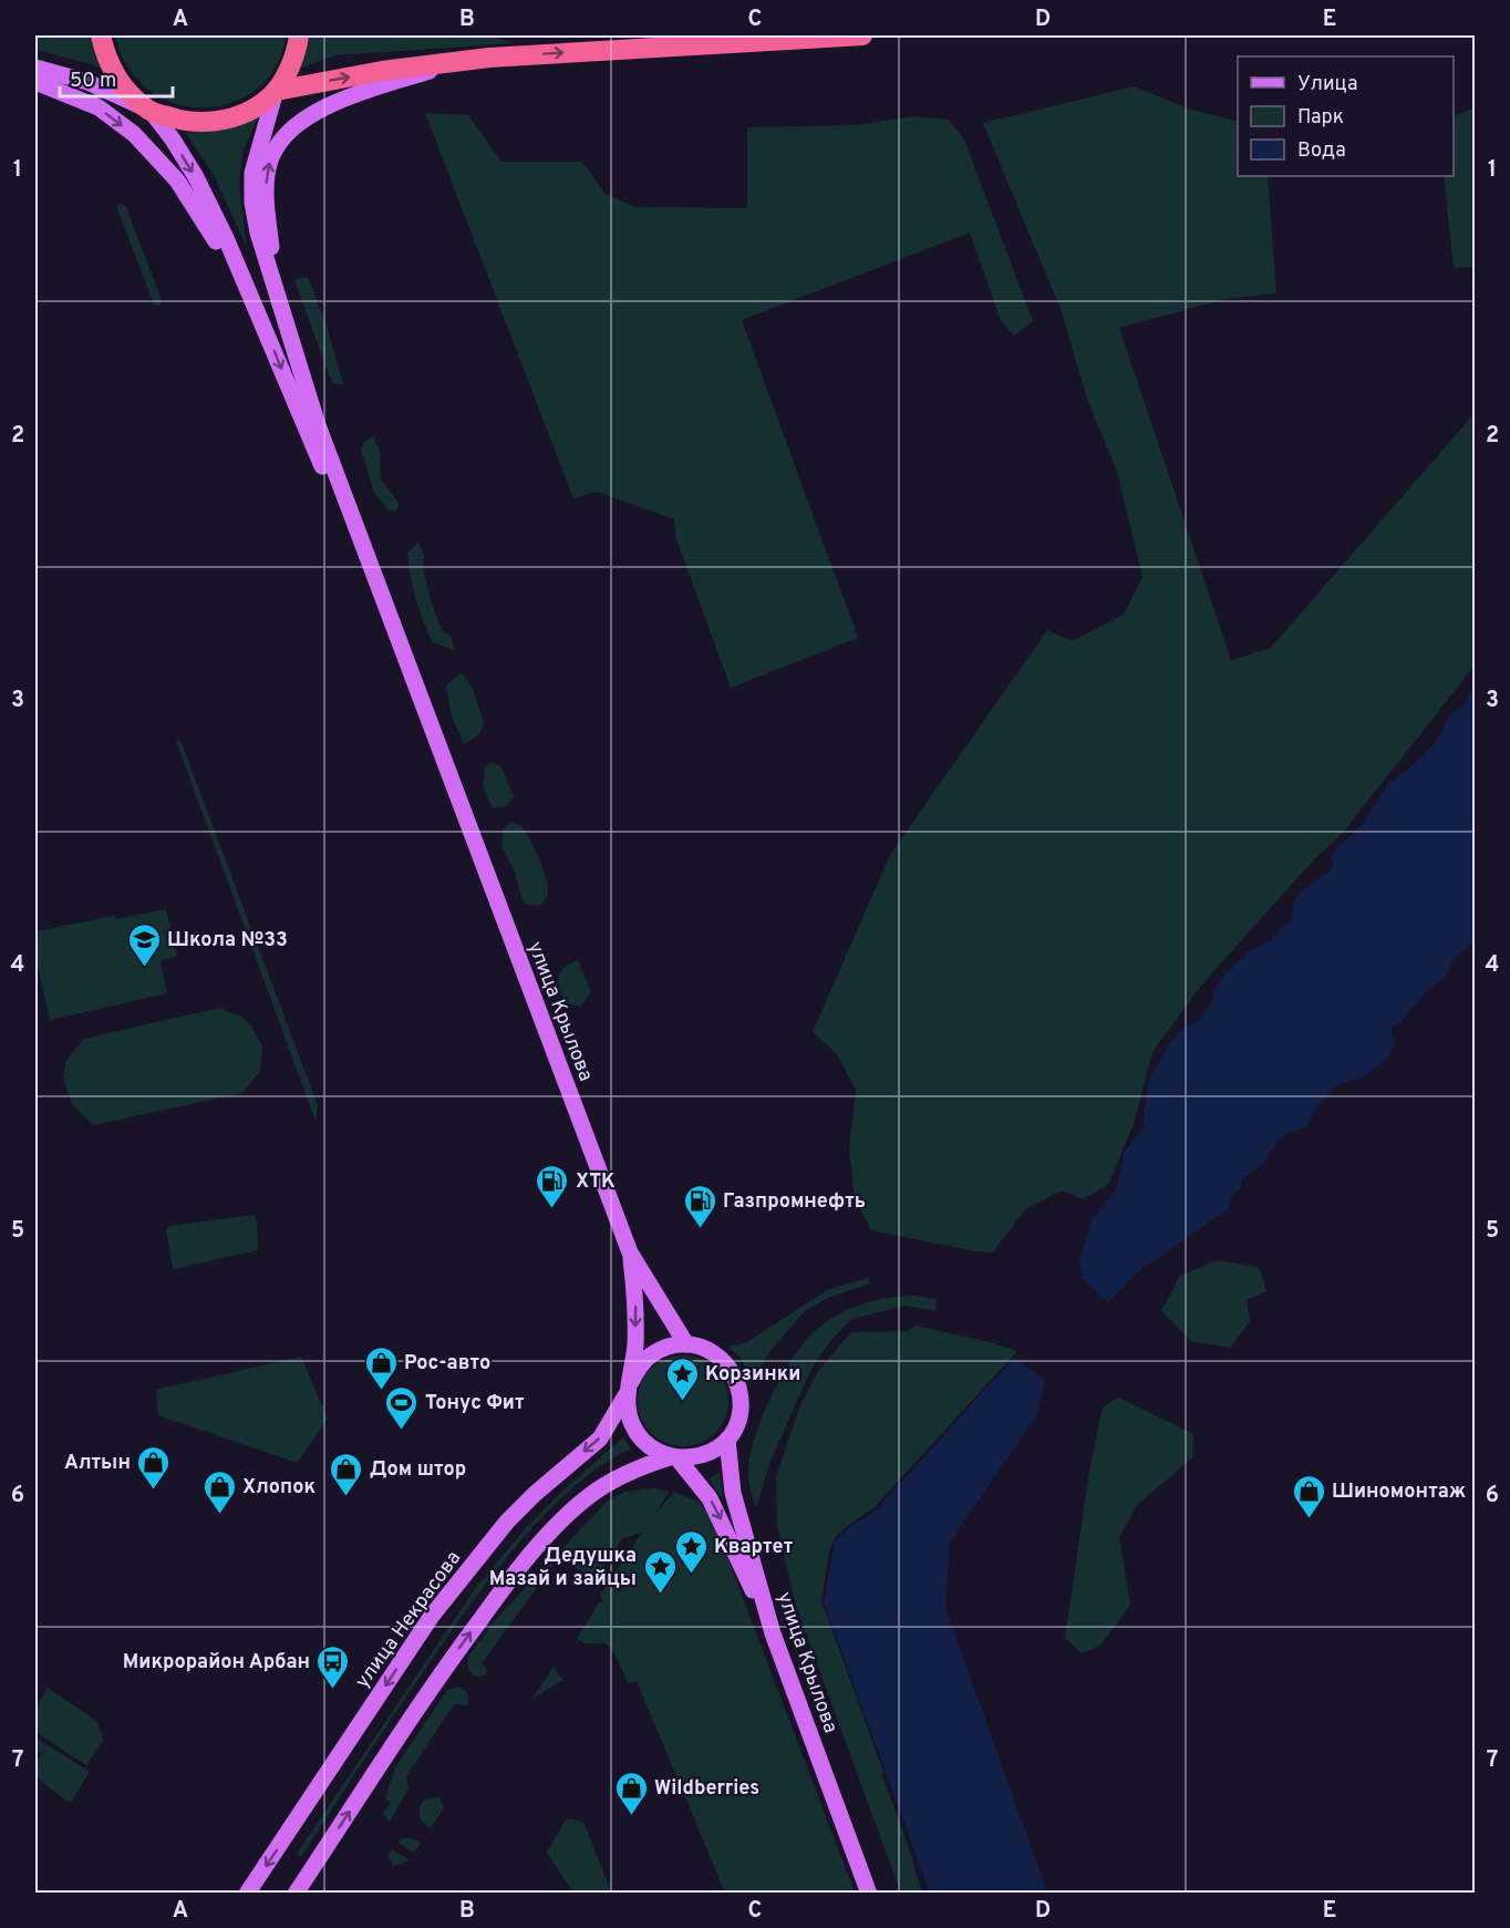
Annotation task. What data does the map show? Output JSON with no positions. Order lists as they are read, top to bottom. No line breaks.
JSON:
{"streets":{"main road":["улица Крылова","улица Некрасова"]},"crossings":[["улица Крылова","улица Некрасова"]],"places":{"school or university":["Школа №33"],"fuel station":["ХТК","Газпромнефть"],"shop":["Рос-авто","Алтын","Дом штор","Хлопок","Шиномонтаж","Wildberries"],"place":["Корзинки","Квартет","Дедушка Мазай и зайцы"],"sports":["Тонус Фит"],"bus stop":["Микрорайон Арбан"]},"legend":["Улица","Парк","Вода"],"scale_bar":"50 m","grid":{"columns":["A","B","C","D","E"],"rows":["1","2","3","4","5","6","7"]}}
